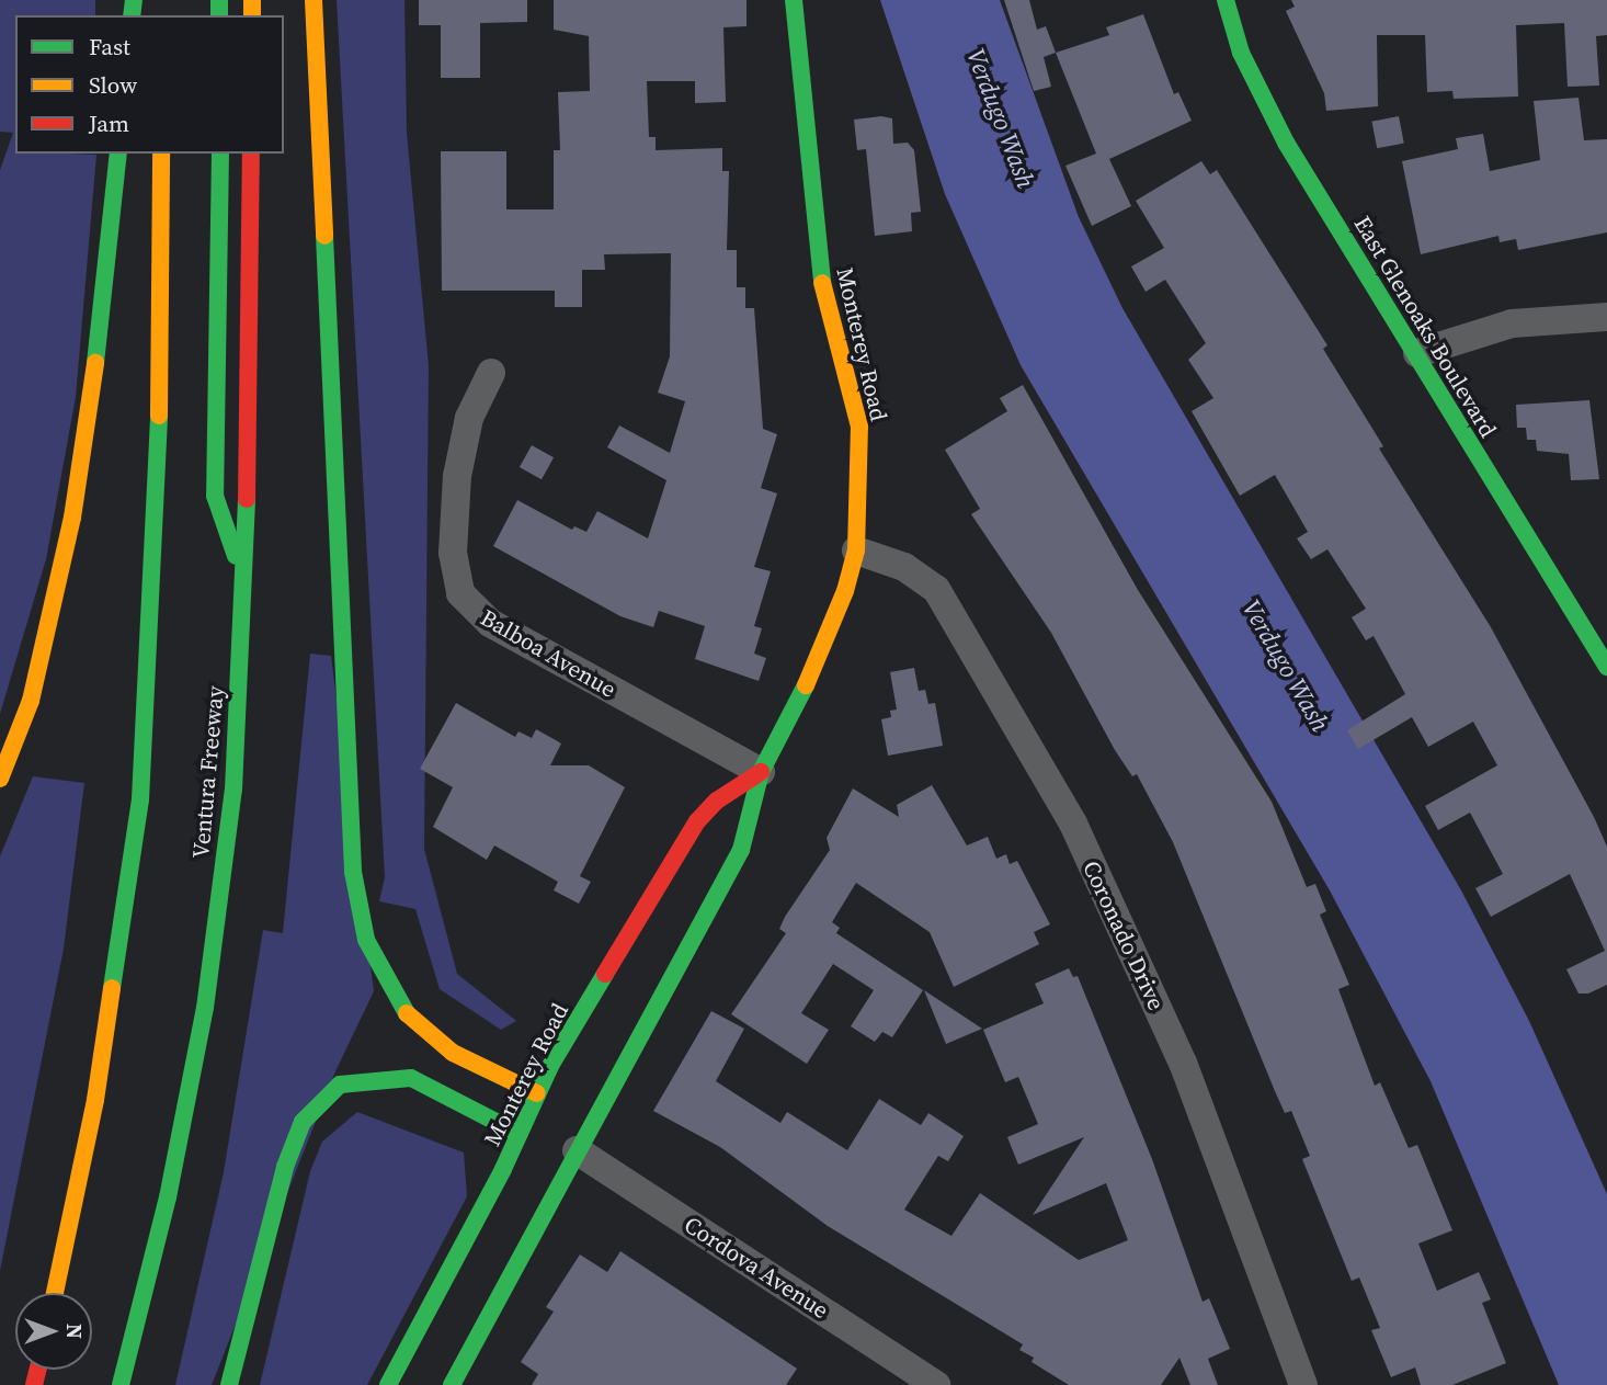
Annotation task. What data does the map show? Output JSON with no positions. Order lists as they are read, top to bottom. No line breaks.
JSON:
{"streets":{"main road":["East Glenoaks Boulevard","Monterey Road","Ventura Freeway"],"street":["Balboa Avenue","Coronado Drive","Cordova Avenue"]},"crossings":[["Monterey Road","Balboa Avenue"],["Monterey Road","Coronado Drive"],["Monterey Road","Cordova Avenue"]],"water":["Verdugo Wash"],"legend":["Fast","Slow","Jam"],"north":"right"}
